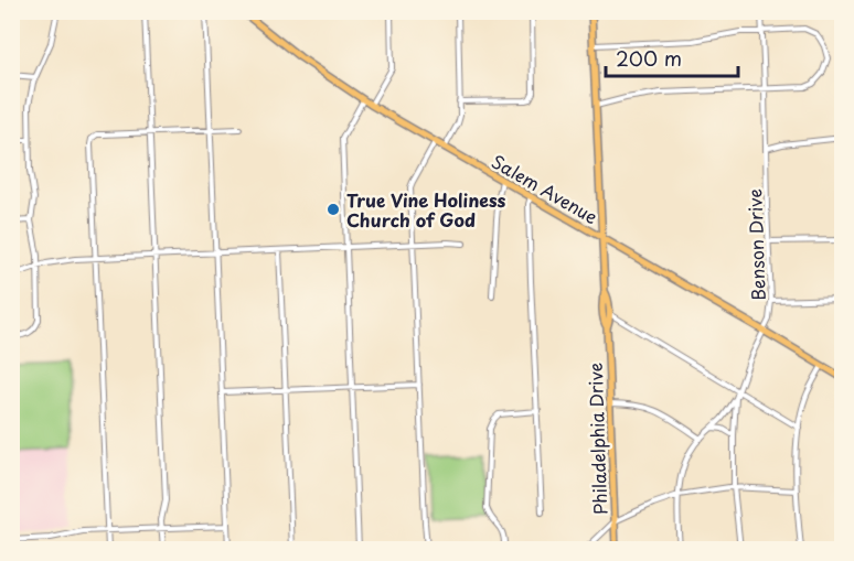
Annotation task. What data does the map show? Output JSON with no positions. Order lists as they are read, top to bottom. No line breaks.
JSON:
{"streets":{"main road":["Salem Avenue","Philadelphia Drive"],"street":["Benson Drive"]},"crossings":[["Salem Avenue","Benson Drive"],["Salem Avenue","Philadelphia Drive"]],"places":["True Vine Holiness Church of God"],"scale_bar":"200 m"}
